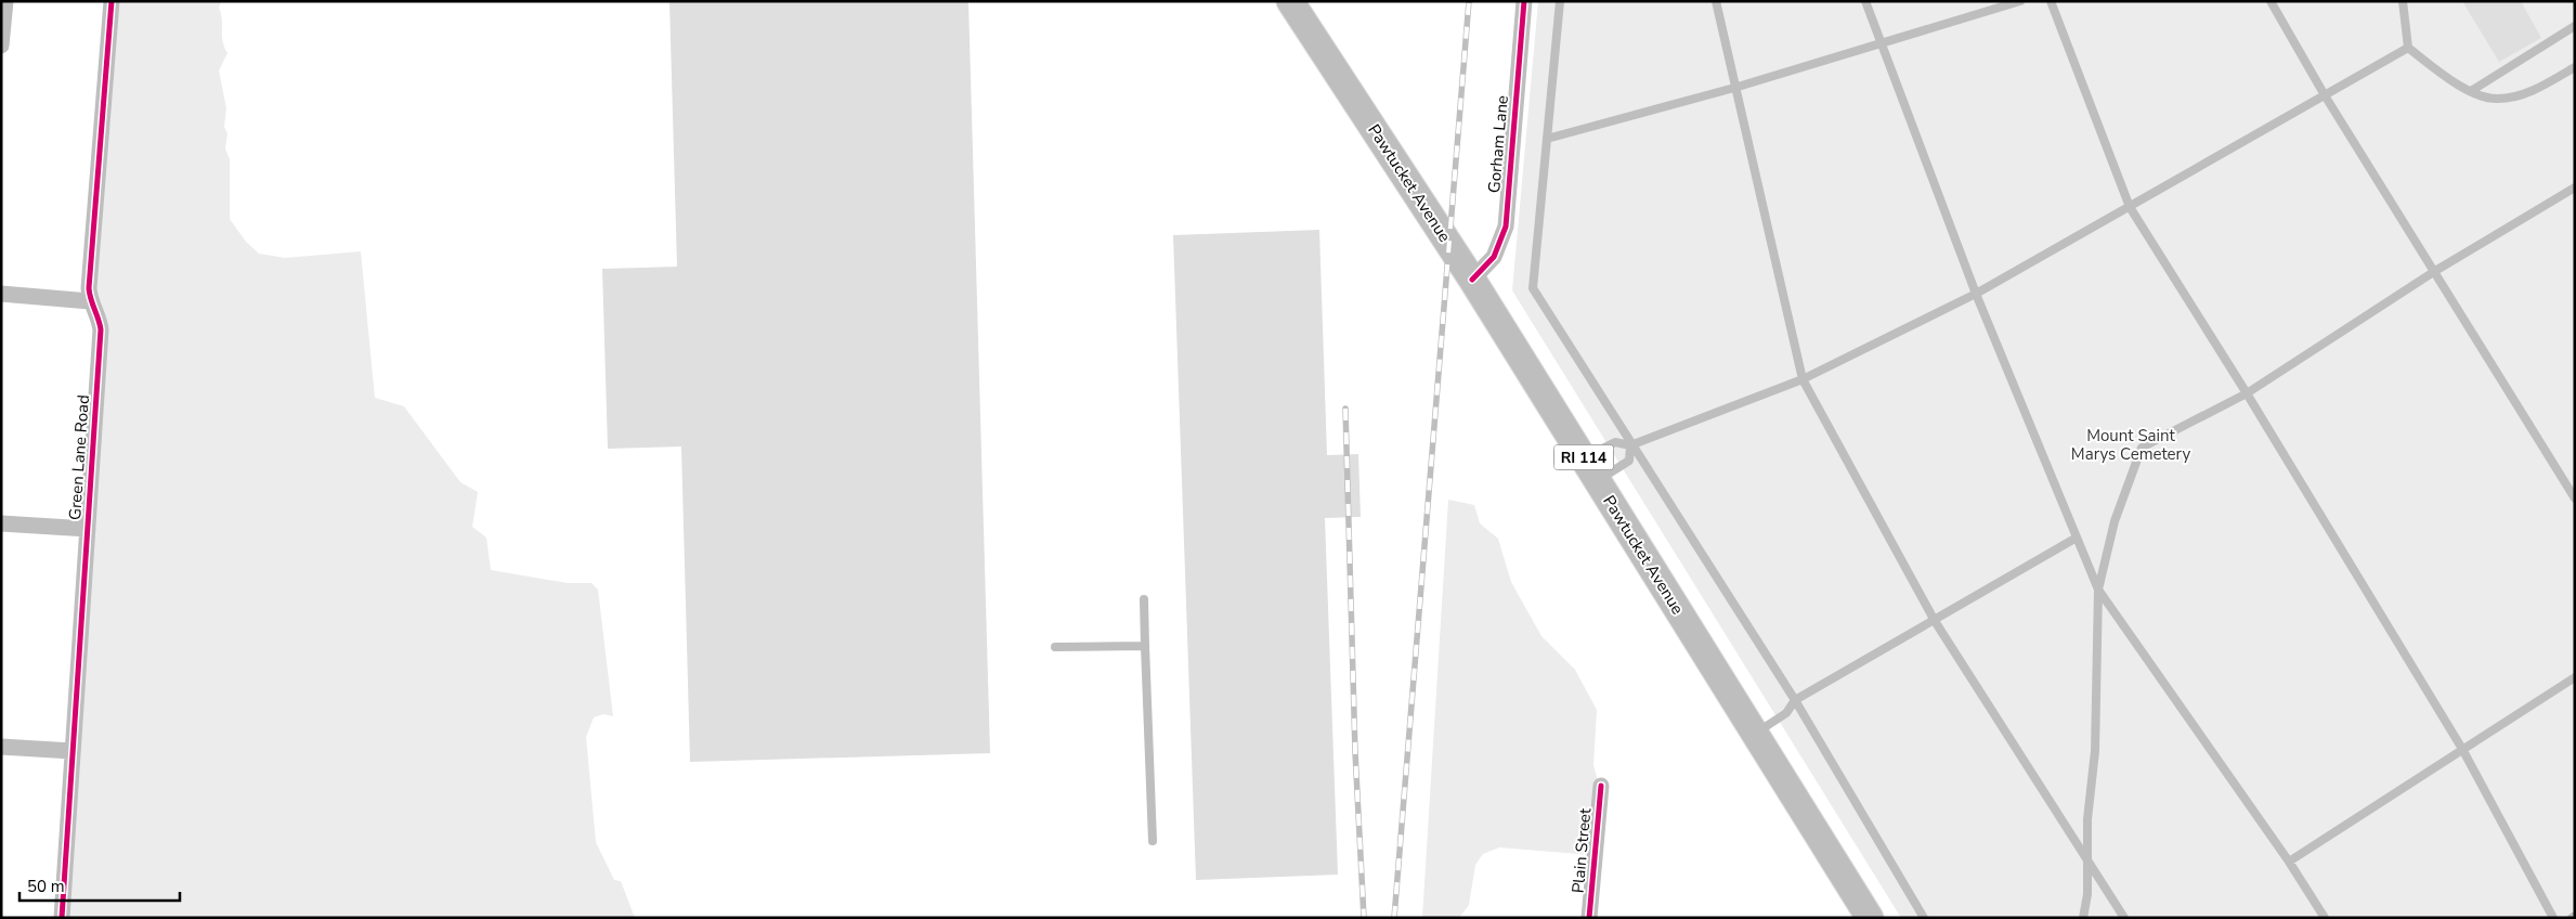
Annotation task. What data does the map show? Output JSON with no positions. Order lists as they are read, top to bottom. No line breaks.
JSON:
{"streets":{"main road":["Pawtucket Avenue","RI 114"],"street":["Gorham Lane","Green Lane Road","Plain Street"]},"crossings":[["Gorham Lane","Pawtucket Avenue"]],"parks":["Mount Saint Marys Cemetery"],"scale_bar":"50 m"}
